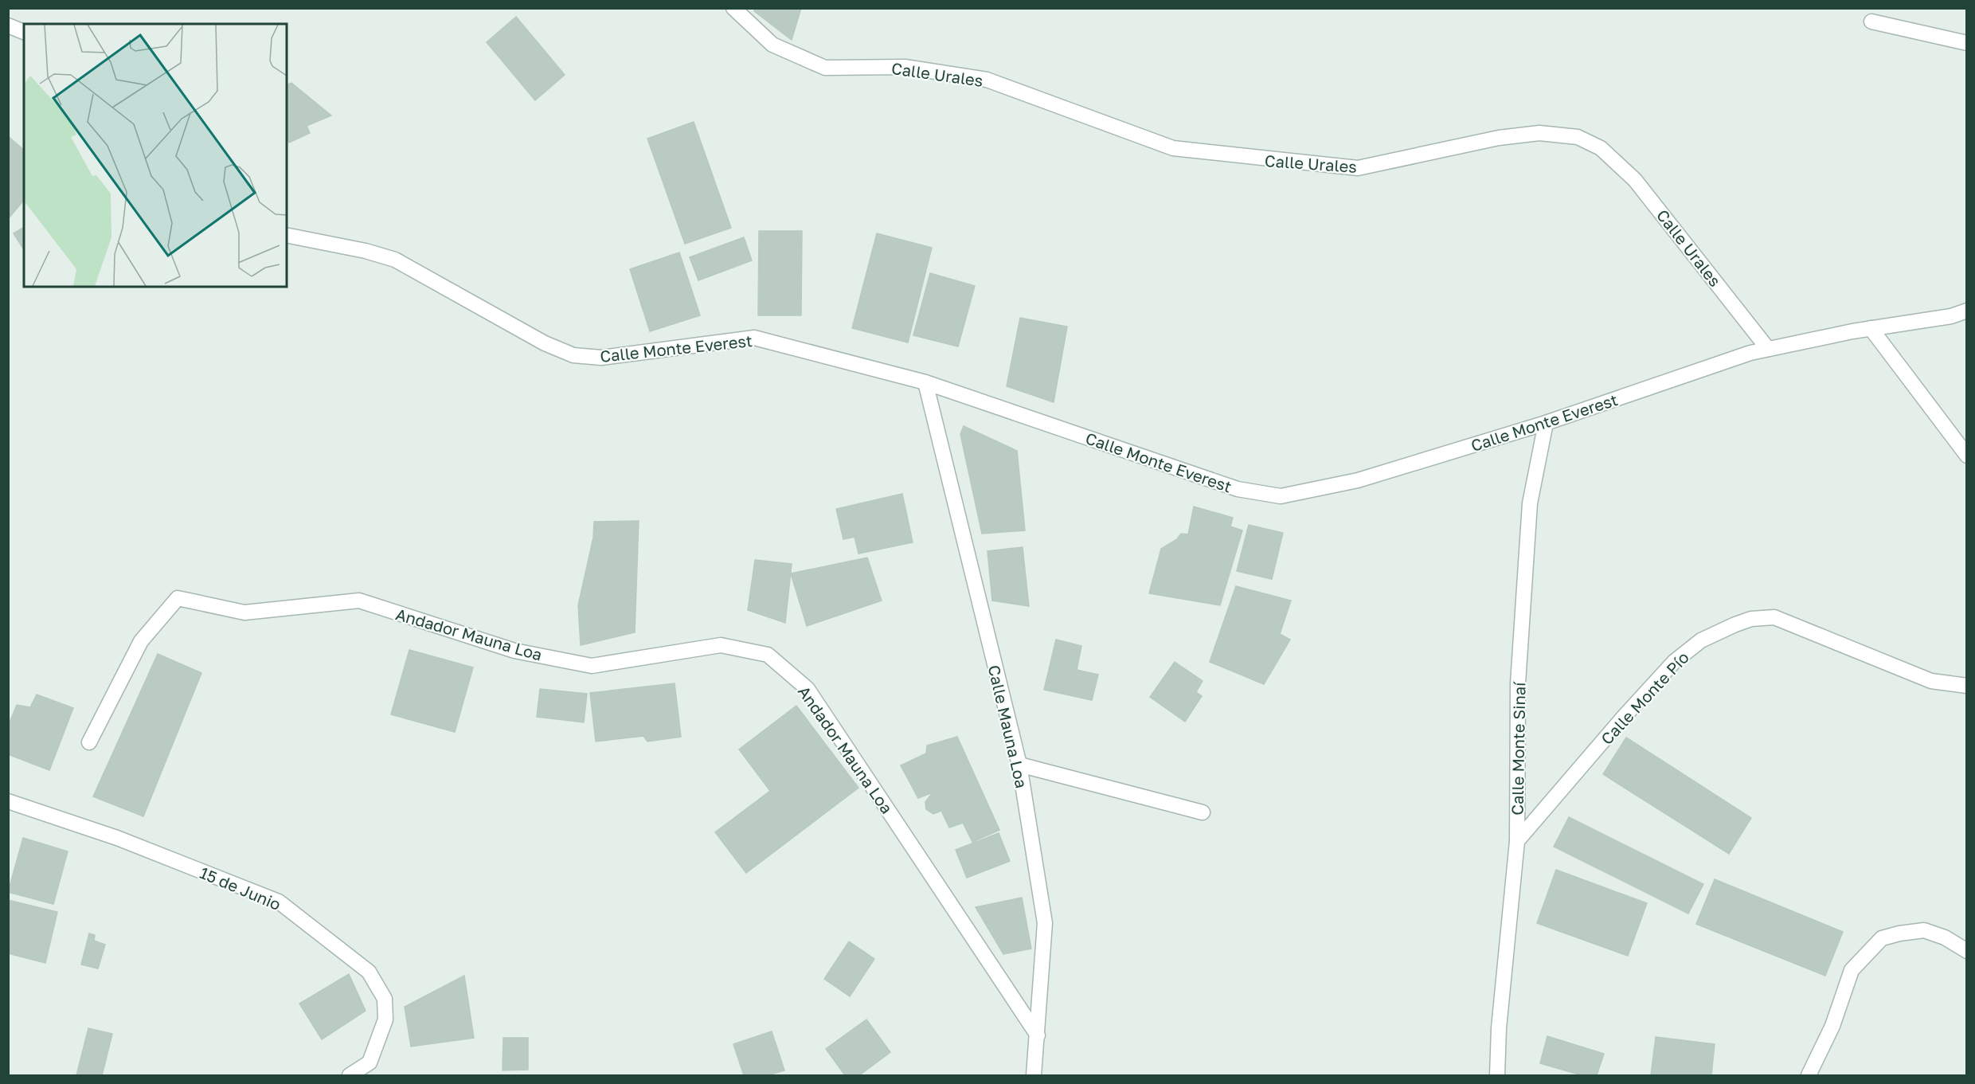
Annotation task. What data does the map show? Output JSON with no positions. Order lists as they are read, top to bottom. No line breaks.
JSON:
{"streets":{"street":["Calle Urales","Calle Monte Everest","Andador Mauna Loa","Calle Monte Pío","Calle Mauna Loa","Calle Monte Sinaí","15 de Junio"]},"crossings":[["Calle Urales","Calle Monte Everest"],["Calle Monte Everest","Calle Mauna Loa"],["Calle Monte Everest","Calle Monte Sinaí"],["Andador Mauna Loa","Calle Mauna Loa"],["Calle Monte Pío","Calle Monte Sinaí"]]}
